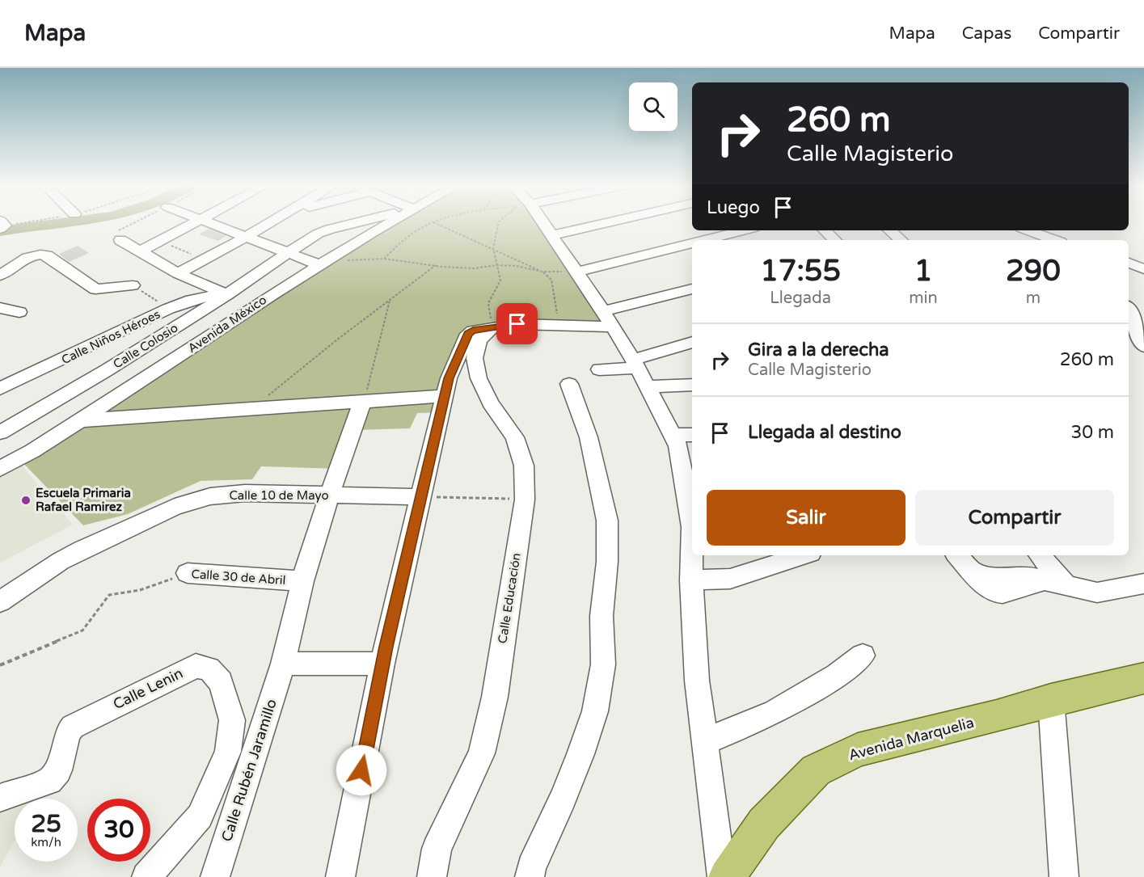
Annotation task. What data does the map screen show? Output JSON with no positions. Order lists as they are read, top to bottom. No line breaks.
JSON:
{"streets":{"main road":["Avenida Marquelia"],"street":["Avenida México","Calle Niños Héroes","Calle Colosio","Calle 10 de Mayo","Calle 30 de Abril","Calle Educación","Calle Lenin","Calle Rubén Jaramillo"]},"crossings":[["Calle Niños Héroes","Calle Colosio"],["Calle 10 de Mayo","Calle Rubén Jaramillo"],["Calle 30 de Abril","Calle Rubén Jaramillo"]],"places":["Escuela Primaria Rafael Ramirez"],"page":{"header":"Mapa","nav":["Mapa","Capas","Compartir"],"turn":["260 m","Calle Magisterio"],"then":"Luego","eta":["17:55","Llegada","1","min","290","m"],"list":[{"name":"Gira a la derecha","note":"Calle Magisterio","value":"260 m"},{"name":"Llegada al destino","value":"30 m"}],"buttons":["Salir","Compartir"],"speed":"25 km/h","limit":"30"}}
